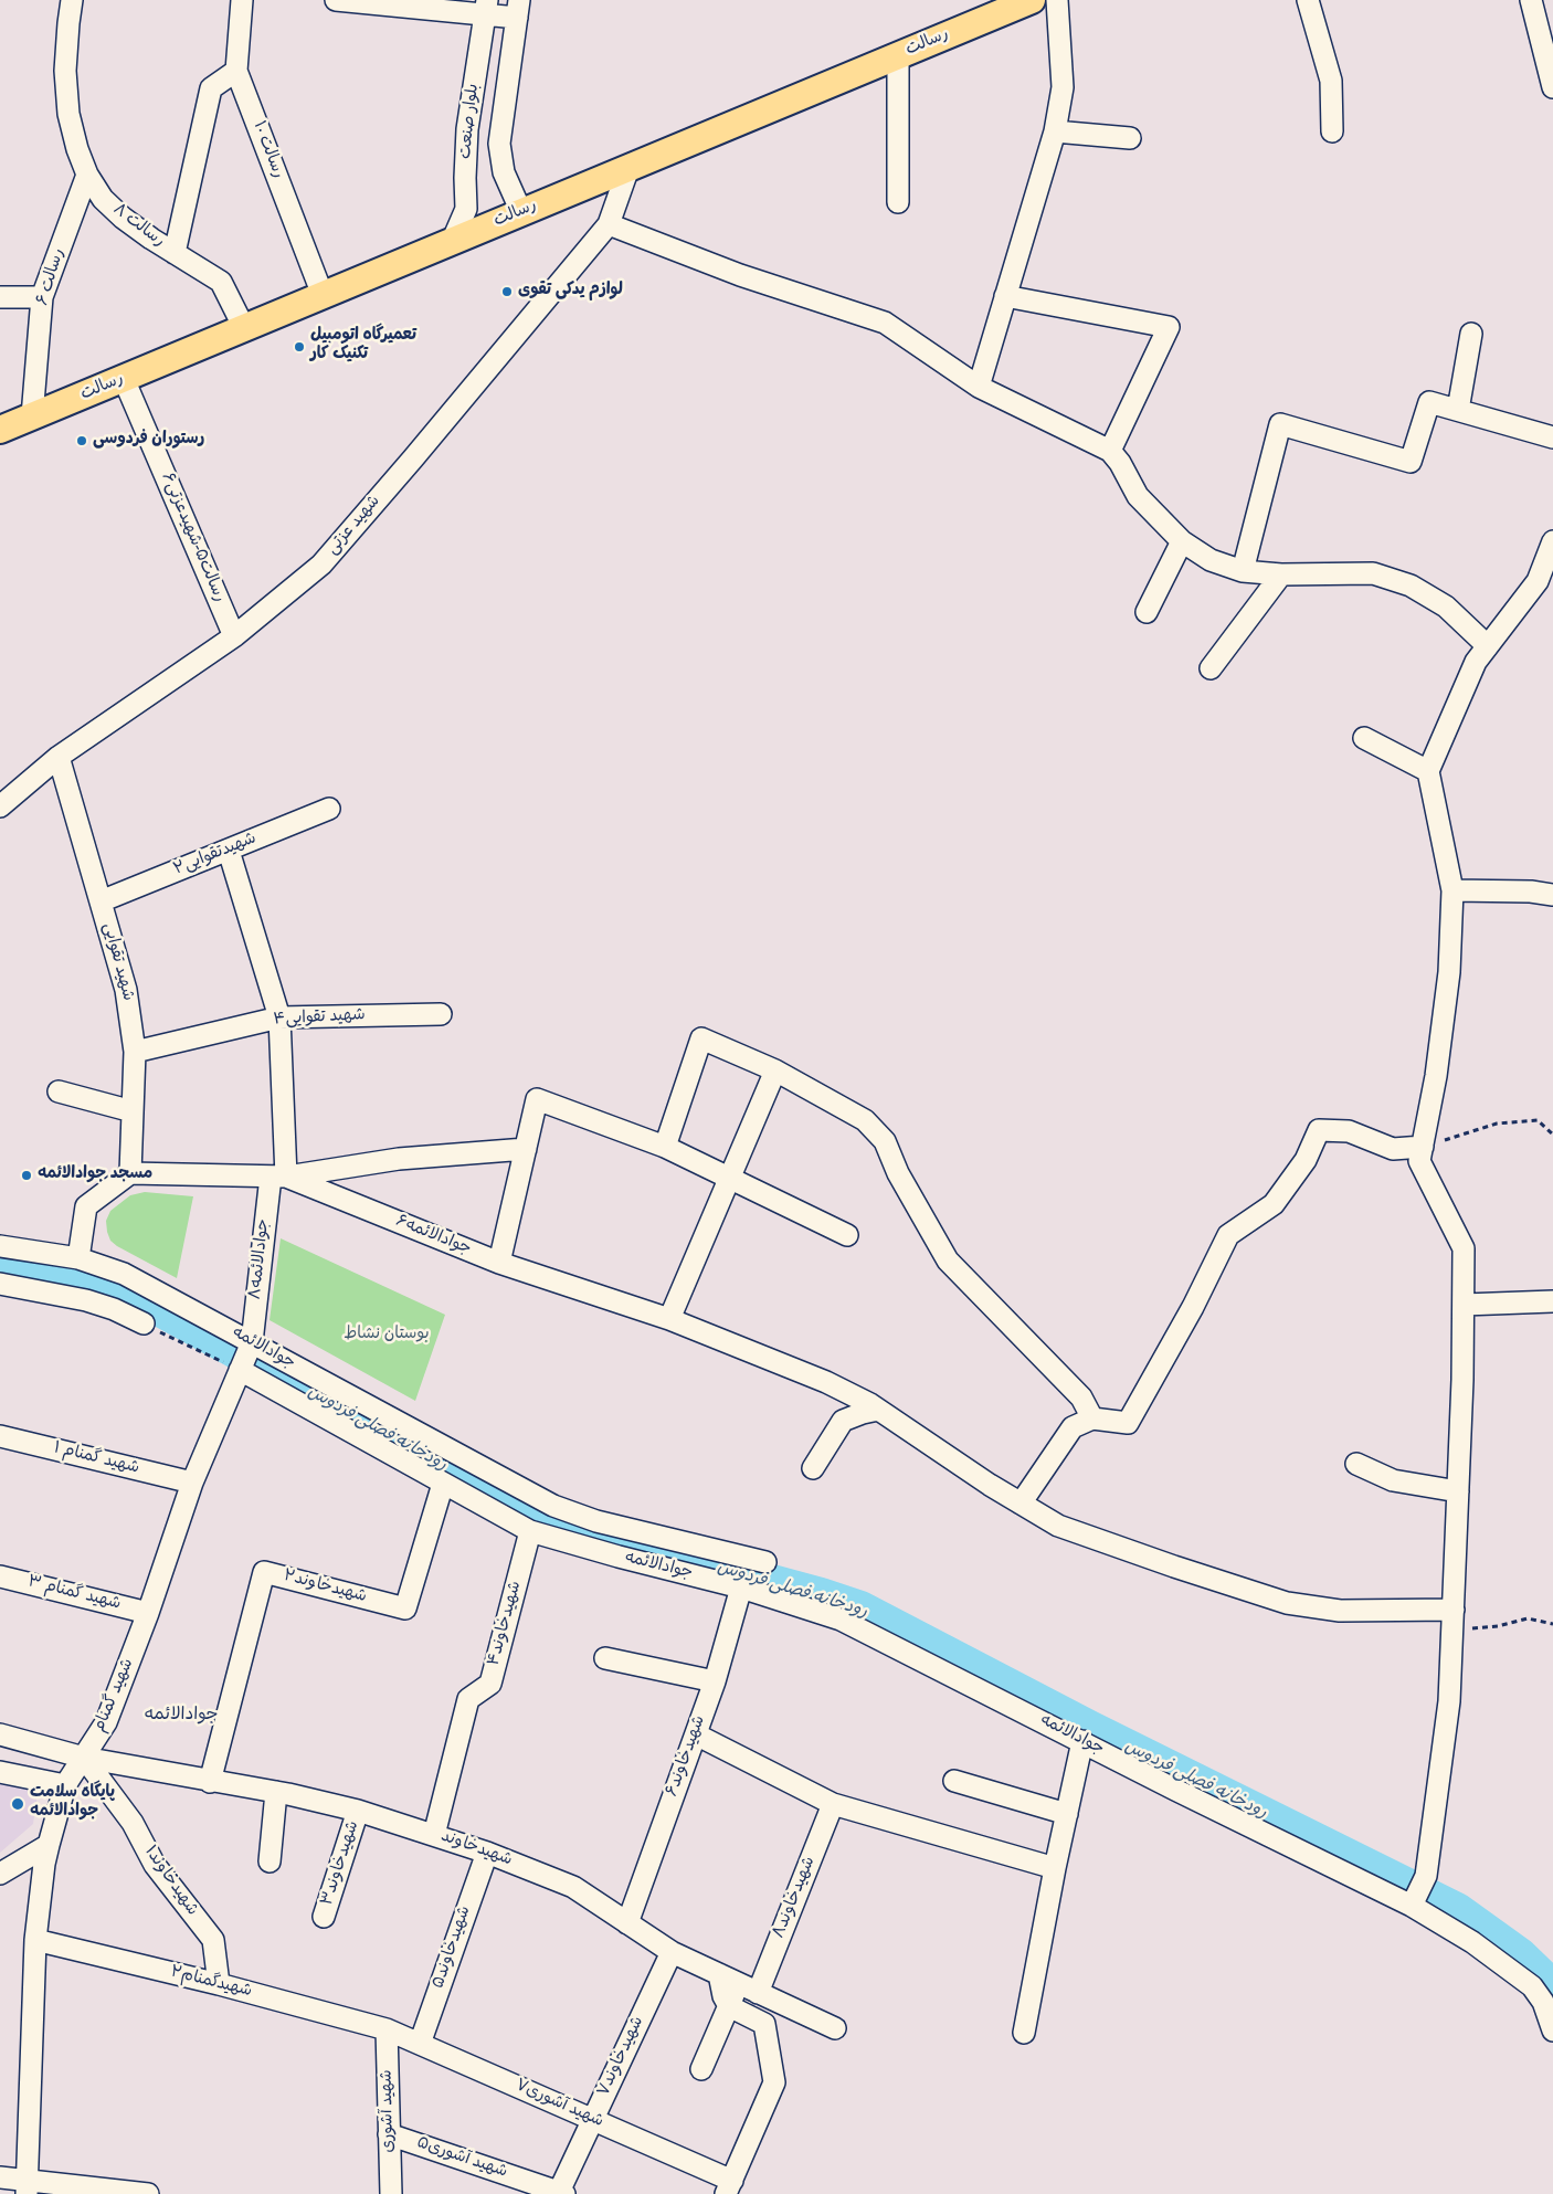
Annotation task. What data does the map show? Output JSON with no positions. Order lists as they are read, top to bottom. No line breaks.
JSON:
{"streets":{"main road":["رسالت"],"street":["بلوار صنعت","رسالت ۱۰","رسالت ۸","رسالت ۶","شهید عزتی","رسالت۵-شهیدعزتی۶","شهیدتقوایی۲","شهید تقوایی","شهید تقوایی۴","جوادالائمه۶","جوادالائمه۸","جوادالائمه","شهید گمنام ۱","شهیدخاوند۲","شهید گمنام ۳","شهیدخاوند۴","شهید گمنام","شهیدخاوند۶","شهیدخاوند","شهیدخاوند۳","شهیدخاوند۱","شهیدخاوند۸","شهیدخاوند۵","شهیدگمنام۲","شهیدخاوند۷","شهید آشوری۷","شهید آشوری","شهید آشوری۵"]},"crossings":[["رسالت","بلوار صنعت"],["رسالت","رسالت ۱۰"],["رسالت","رسالت ۸"],["رسالت","رسالت ۶"],["رسالت","شهید عزتی"],["رسالت","رسالت۵-شهیدعزتی۶"],["رسالت ۸","رسالت ۶"],["شهید عزتی","رسالت۵-شهیدعزتی۶"],["شهید عزتی","شهید تقوایی"],["شهیدتقوایی۲","شهید تقوایی"],["شهیدتقوایی۲","جوادالائمه۸"],["شهید تقوایی","شهید تقوایی۴"],["شهید تقوایی","جوادالائمه۶"],["شهید تقوایی۴","جوادالائمه۸"],["جوادالائمه۶","جوادالائمه۸"],["جوادالائمه۸","جوادالائمه"],["جوادالائمه۸","شهید گمنام"],["جوادالائمه","شهیدخاوند۲"],["جوادالائمه","شهیدخاوند۴"],["جوادالائمه","شهید گمنام"],["جوادالائمه","شهیدخاوند۶"],["شهید گمنام ۱","شهید گمنام"],["شهیدخاوند۲","شهیدخاوند"],["شهید گمنام ۳","شهید گمنام"],["شهیدخاوند۴","شهیدخاوند"],["شهید گمنام","شهیدخاوند"],["شهید گمنام","شهیدخاوند۱"],["شهید گمنام","شهیدگمنام۲"],["شهیدخاوند۶","شهیدخاوند"],["شهیدخاوند","شهیدخاوند۳"],["شهیدخاوند","شهیدخاوند۱"],["شهیدخاوند","شهیدخاوند۸"],["شهیدخاوند","شهیدخاوند۵"],["شهیدخاوند","شهیدخاوند۷"],["شهیدخاوند۱","شهیدگمنام۲"],["شهیدخاوند۵","شهید آشوری۷"],["شهیدگمنام۲","شهید آشوری۷"],["شهیدگمنام۲","شهید آشوری"],["شهیدخاوند۷","شهید آشوری۷"],["شهیدخاوند۷","شهید آشوری۵"],["شهید آشوری۷","شهید آشوری"],["شهید آشوری","شهید آشوری۵"]],"districts":["جوادالائمه"],"water":["رودخانه فصلی فردوس"],"parks":["بوستان نشاط"],"places":["لوازم یدکی تقوی","تعمیرگاه اتومبیل تکنیک کار","رستوران فردوسی","مسجد جوادالائمه","پایگاه سلامت جوادالائمه"]}
